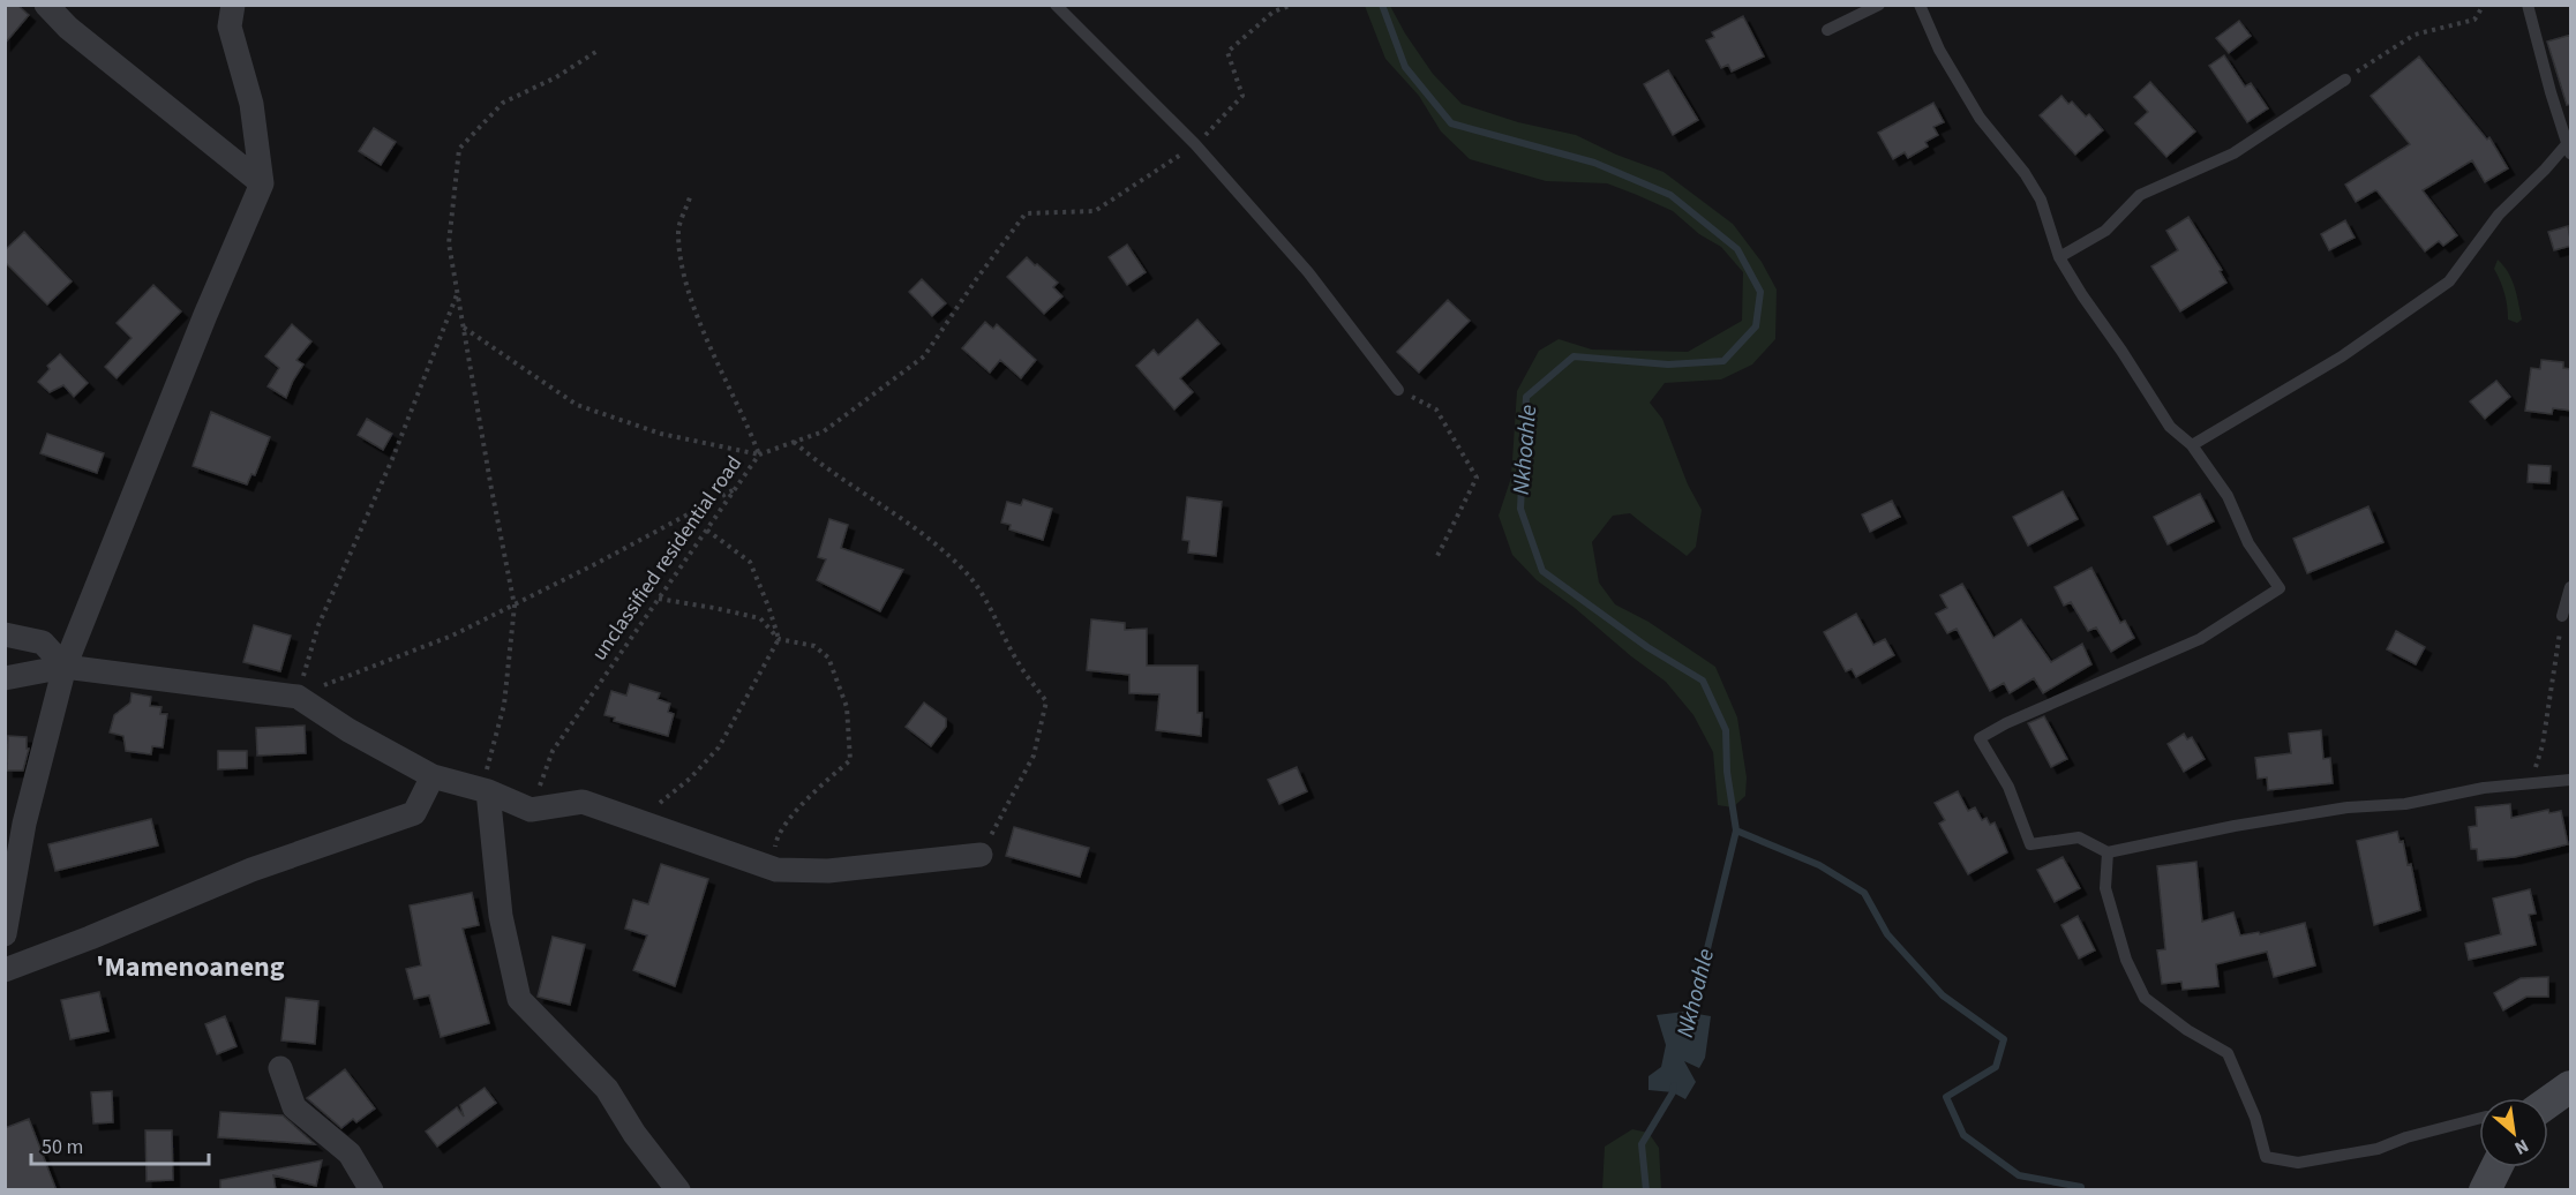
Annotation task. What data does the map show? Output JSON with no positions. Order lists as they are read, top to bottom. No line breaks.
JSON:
{"streets":{"path":["unclassified residential road"]},"districts":["'Mamenoaneng"],"water":["Nkhoahle"],"scale_bar":"50 m","north":"bottom right"}
